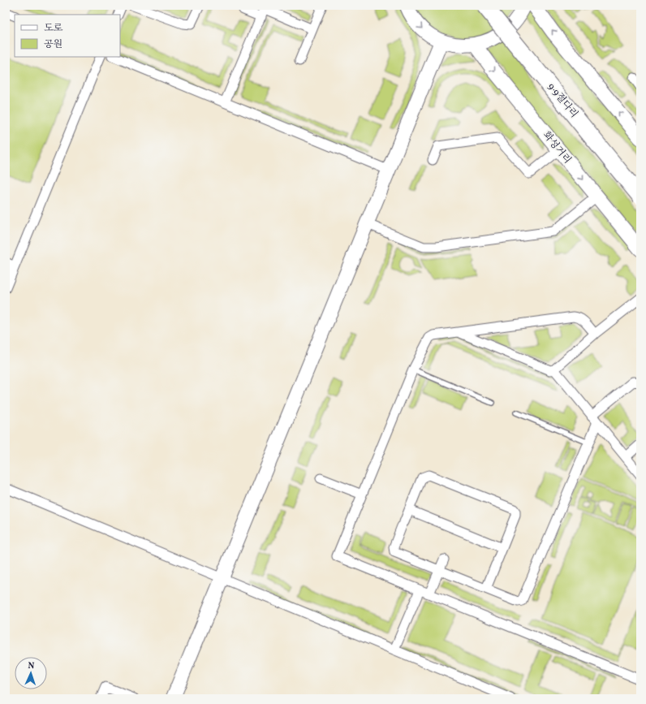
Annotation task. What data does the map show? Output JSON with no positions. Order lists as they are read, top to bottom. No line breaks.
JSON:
{"streets":{"highway":["9·9절다리"],"main road":["화성거리"]},"legend":["도로","공원"],"north":"top"}
